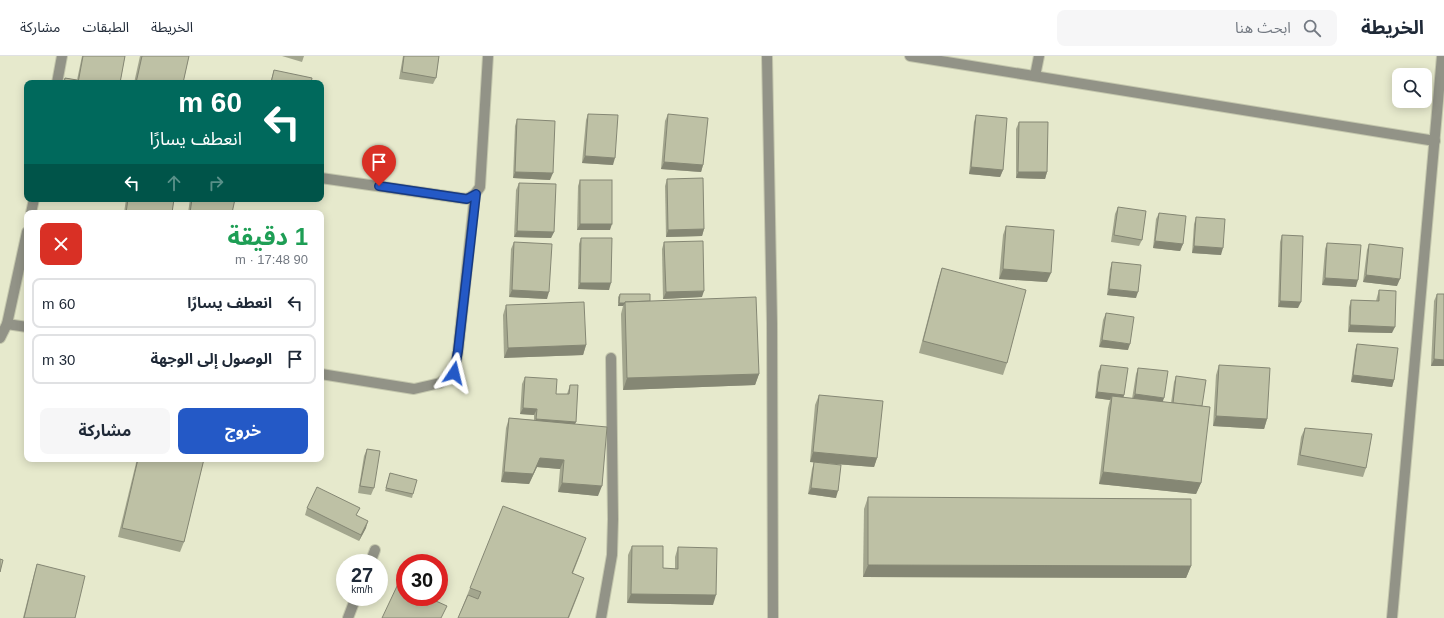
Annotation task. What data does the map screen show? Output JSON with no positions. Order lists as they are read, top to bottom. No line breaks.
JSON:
{"page":{"header":"الخريطة","search":"ابحث هنا","nav":["الخريطة","الطبقات","مشاركة"],"turn":["60 m","انعطف يسارًا"],"heading":["1 دقيقة","90 m · 17:48"],"list":[{"name":"انعطف يسارًا","value":"60 m"},{"name":"الوصول إلى الوجهة","value":"30 m"}],"buttons":["خروج","مشاركة"],"speed":"27 km/h","limit":"30"}}
